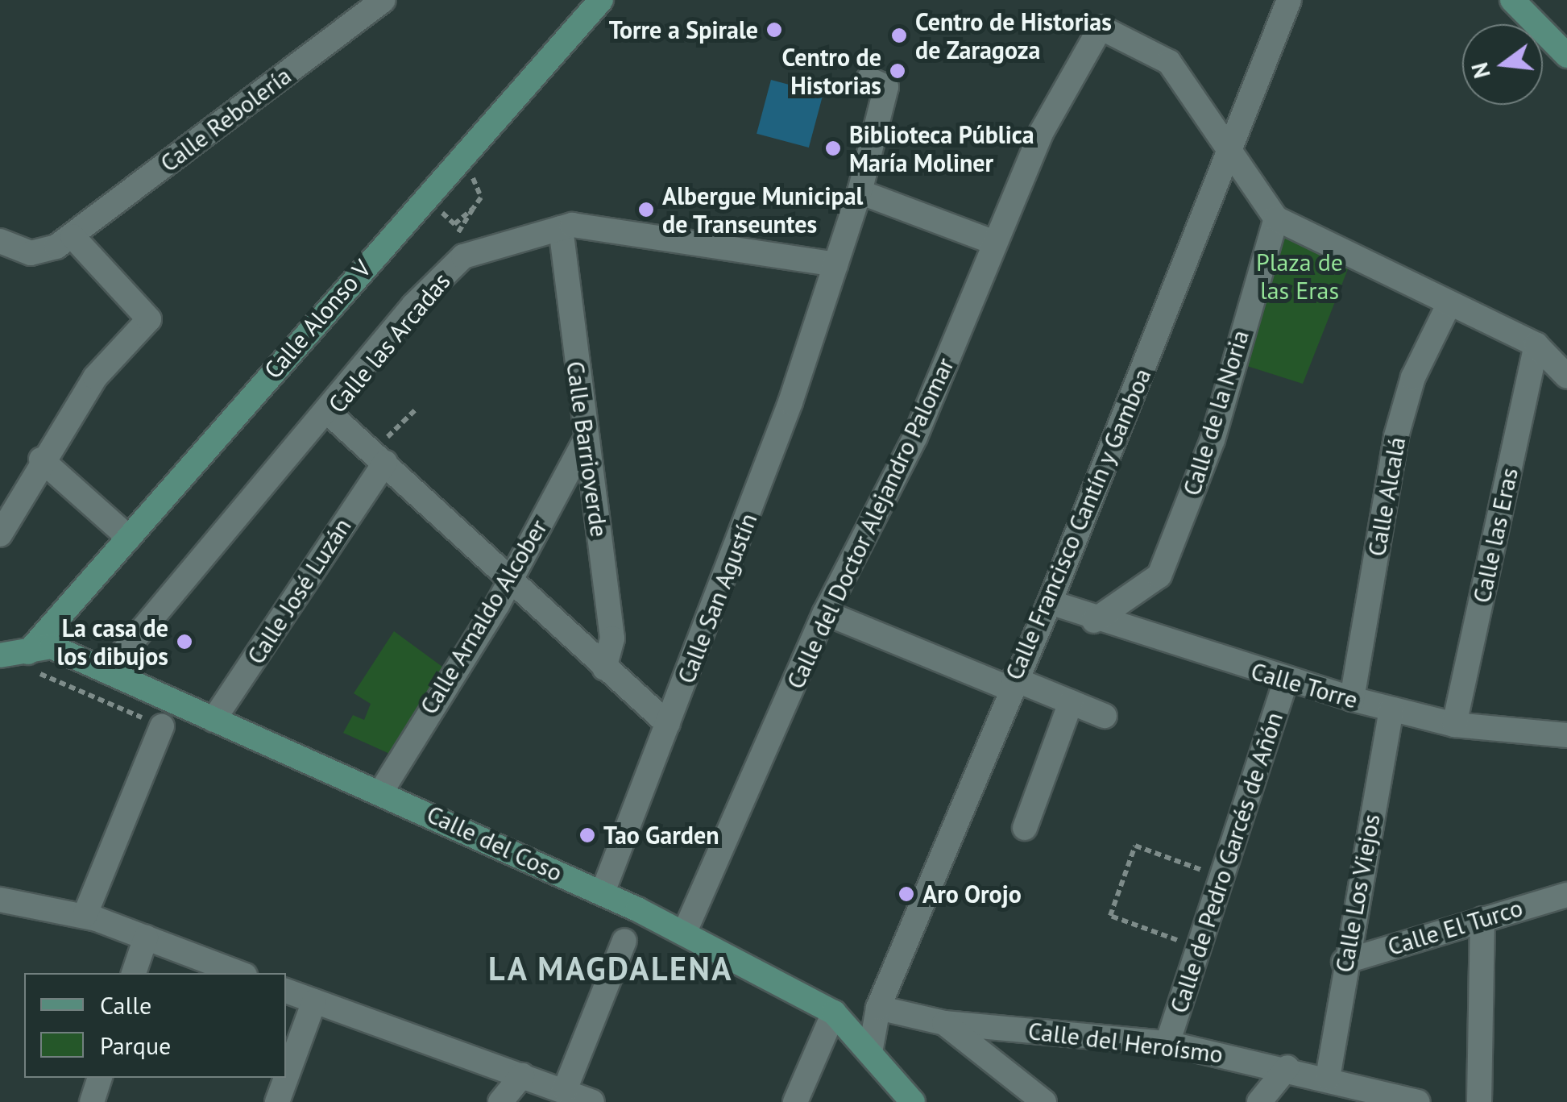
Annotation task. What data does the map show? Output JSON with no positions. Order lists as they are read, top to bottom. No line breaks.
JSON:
{"streets":{"street":["Calle Rebolería","Calle Alonso V","Calle las Arcadas","Calle de la Noria","Calle Barrioverde","Calle Alcalá","Calle del Doctor Alejandro Palomar","Calle Francisco Cantín y Gamboa","Calle las Eras","Calle José Luzán","Calle San Agustín","Calle Arnaldo Alcober","Calle Torre","Calle del Coso","Calle de Pedro Garcés de Añón","Calle Los Viejos","Calle El Turco","Calle del Heroísmo"]},"crossings":[["Calle Alonso V","Calle del Coso"],["Calle las Arcadas","Calle Barrioverde"],["Calle las Arcadas","Calle San Agustín"],["Calle las Arcadas","Calle del Coso"],["Calle de la Noria","Calle Torre"],["Calle Barrioverde","Calle Arnaldo Alcober"],["Calle Alcalá","Calle Torre"],["Calle del Doctor Alejandro Palomar","Calle Francisco Cantín y Gamboa"],["Calle del Doctor Alejandro Palomar","Calle del Coso"],["Calle Francisco Cantín y Gamboa","Calle Torre"],["Calle Francisco Cantín y Gamboa","Calle del Coso"],["Calle Francisco Cantín y Gamboa","Calle del Heroísmo"],["Calle las Eras","Calle Torre"],["Calle José Luzán","Calle del Coso"],["Calle San Agustín","Calle del Coso"],["Calle Arnaldo Alcober","Calle del Coso"],["Calle Torre","Calle de Pedro Garcés de Añón"],["Calle Torre","Calle Los Viejos"],["Calle de Pedro Garcés de Añón","Calle del Heroísmo"],["Calle Los Viejos","Calle El Turco"],["Calle Los Viejos","Calle del Heroísmo"]],"districts":["LA MAGDALENA"],"parks":["Plaza de las Eras"],"places":["Torre a Spirale","Centro de Historias de Zaragoza","Centro de Historias","Biblioteca Pública María Moliner","Albergue Municipal de Transeuntes","La casa de los dibujos","Tao Garden","Aro Orojo"],"legend":["Calle","Parque"],"north":"left"}
